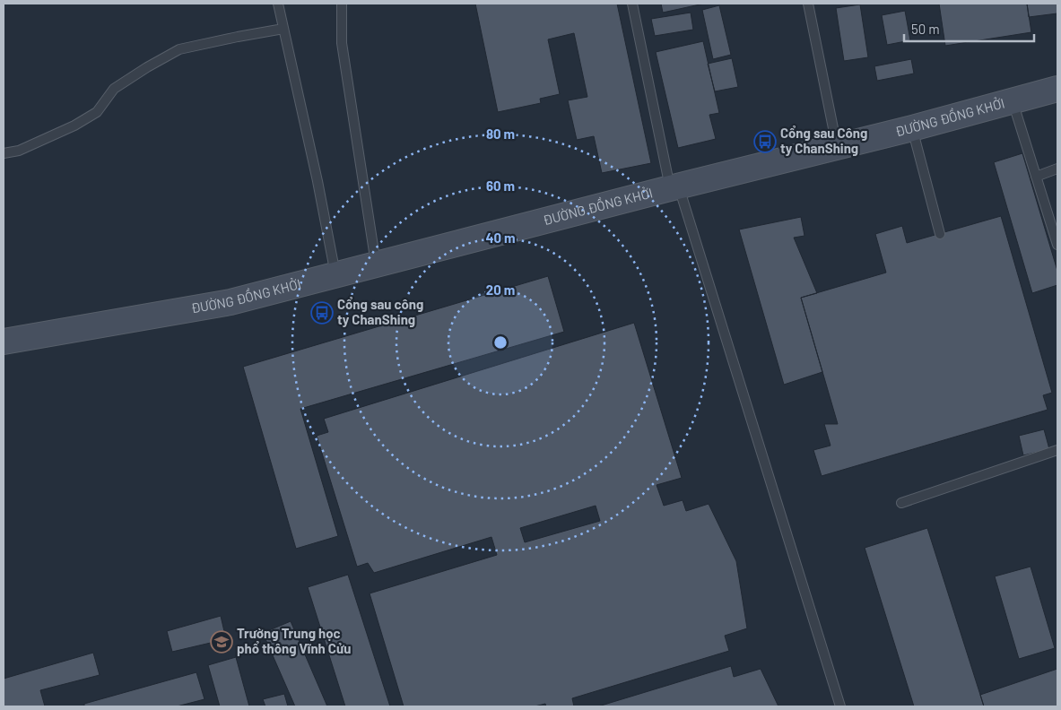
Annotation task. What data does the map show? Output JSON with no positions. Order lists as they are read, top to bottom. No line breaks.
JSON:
{"streets":{"main road":["ĐƯỜNG ĐỒNG KHỞI"]},"places":{"bus stop":["Cổng sau Công ty ChanShing","Cổng sau công ty ChanShing"],"school or university":["Trường Trung học phổ thông Vĩnh Cửu"]},"scale_bar":"50 m","rings":["80 m","60 m","40 m","20 m"]}
